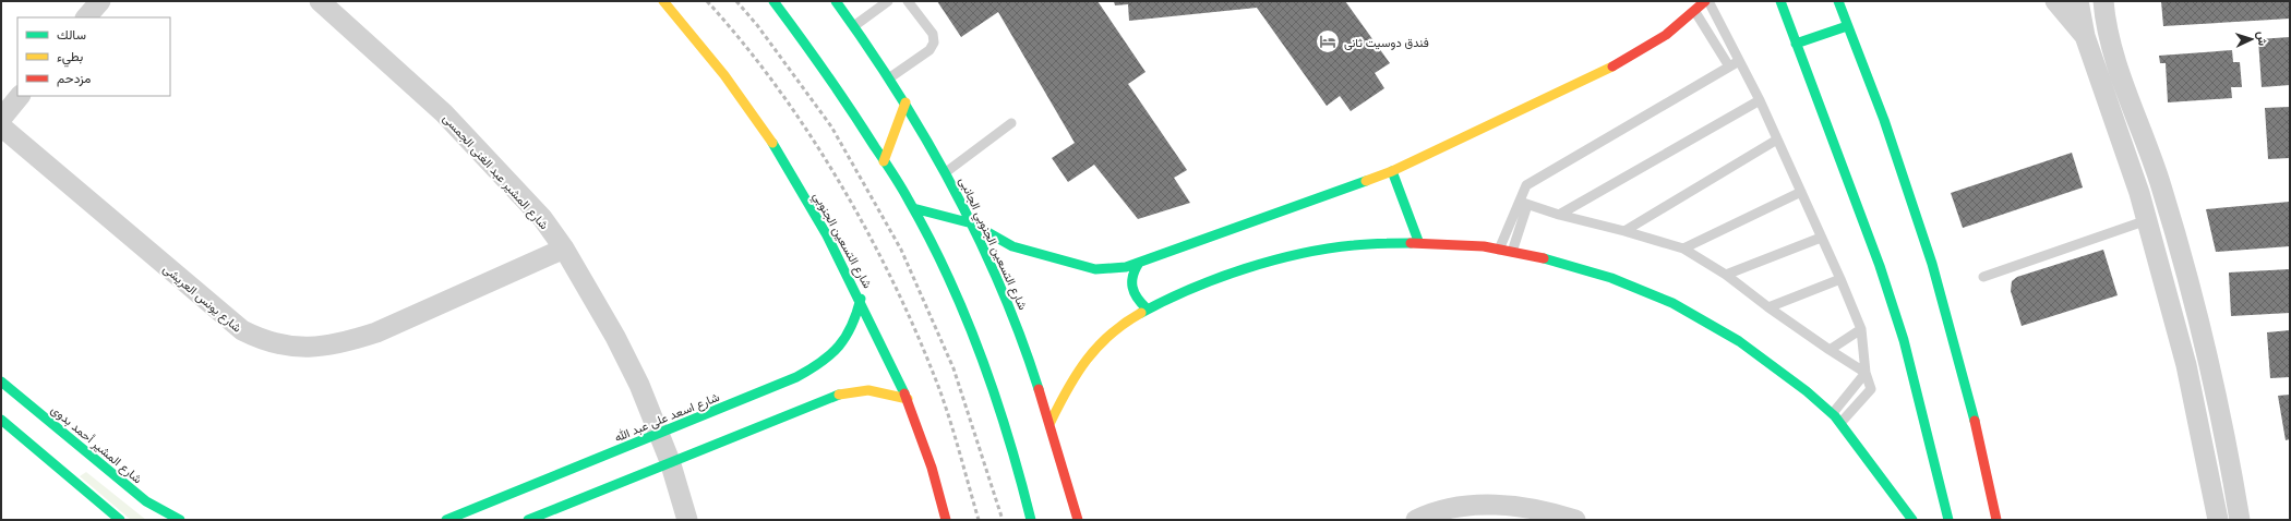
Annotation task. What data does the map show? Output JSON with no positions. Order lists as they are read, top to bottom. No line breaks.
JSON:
{"streets":{"street":["شارع المشير عبد الغنى الجمسى","شارع التسعين الجنوبي","شارع التسعين الجنوبي الجانبى","شارع يونس العريشى","شارع اسعد على عبد الله","شارع المشير أحمد بدوى"]},"crossings":[["شارع المشير عبد الغنى الجمسى","شارع يونس العريشى"],["شارع المشير عبد الغنى الجمسى","شارع اسعد على عبد الله"],["شارع التسعين الجنوبي","شارع اسعد على عبد الله"]],"places":{"hotel":["فندق دوسيت ثانى"]},"legend":["سالك","بطيء","مزدحم"],"north":"right"}
